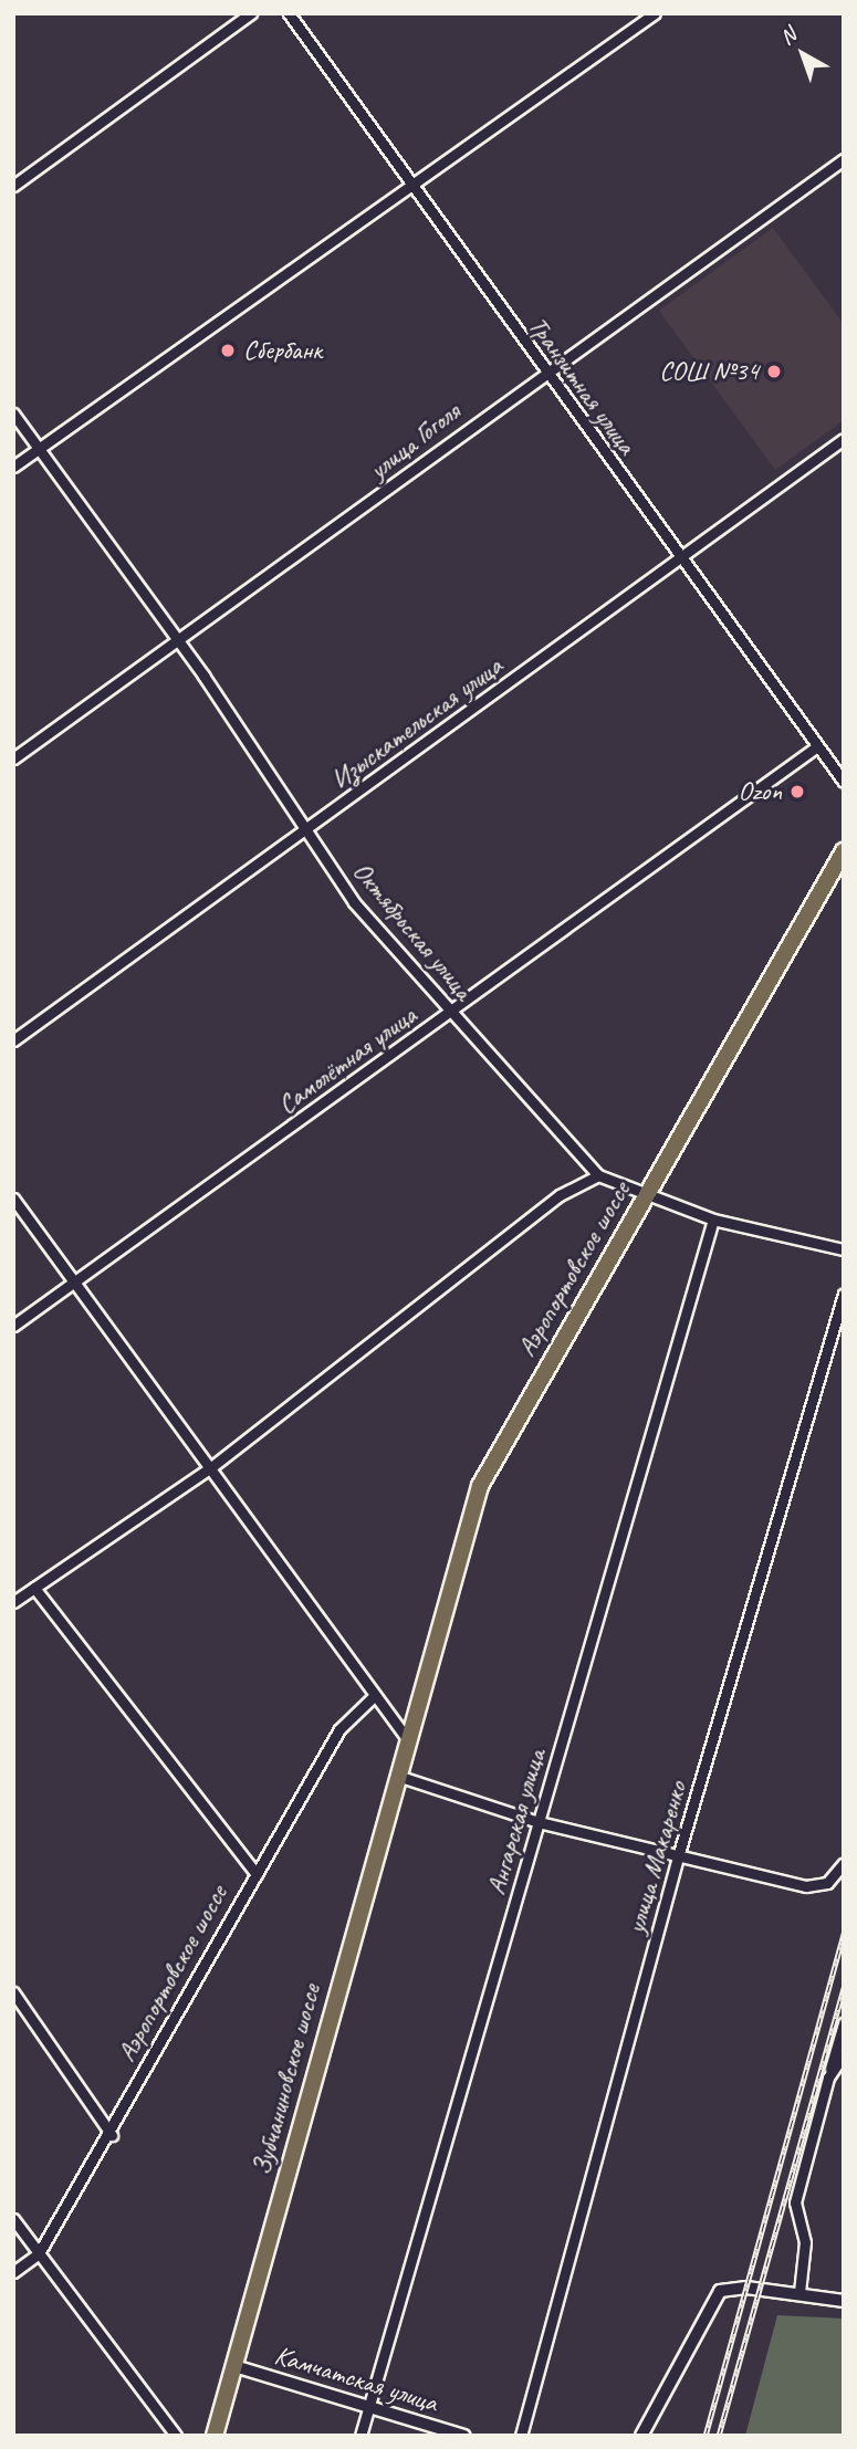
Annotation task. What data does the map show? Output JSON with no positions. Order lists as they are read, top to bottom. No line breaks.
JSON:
{"streets":{"main road":["Аэропортовское шоссе","Зубчаниновское шоссе"],"street":["Транзитная улица","улица Гоголя","Изыскательская улица","Октябрьская улица","Самолётная улица","Ангарская улица","улица Макаренко","Камчатская улица"]},"crossings":[["Транзитная улица","улица Гоголя"],["Транзитная улица","Изыскательская улица"],["Транзитная улица","Самолётная улица"],["улица Гоголя","Октябрьская улица"],["Изыскательская улица","Октябрьская улица"],["Октябрьская улица","Самолётная улица"],["Октябрьская улица","Аэропортовское шоссе"],["Октябрьская улица","Ангарская улица"],["Аэропортовское шоссе","Зубчаниновское шоссе"],["Ангарская улица","Камчатская улица"],["Зубчаниновское шоссе","Камчатская улица"]],"places":["Сбербанк","СОШ №34","Ozon"],"north":"top left"}
